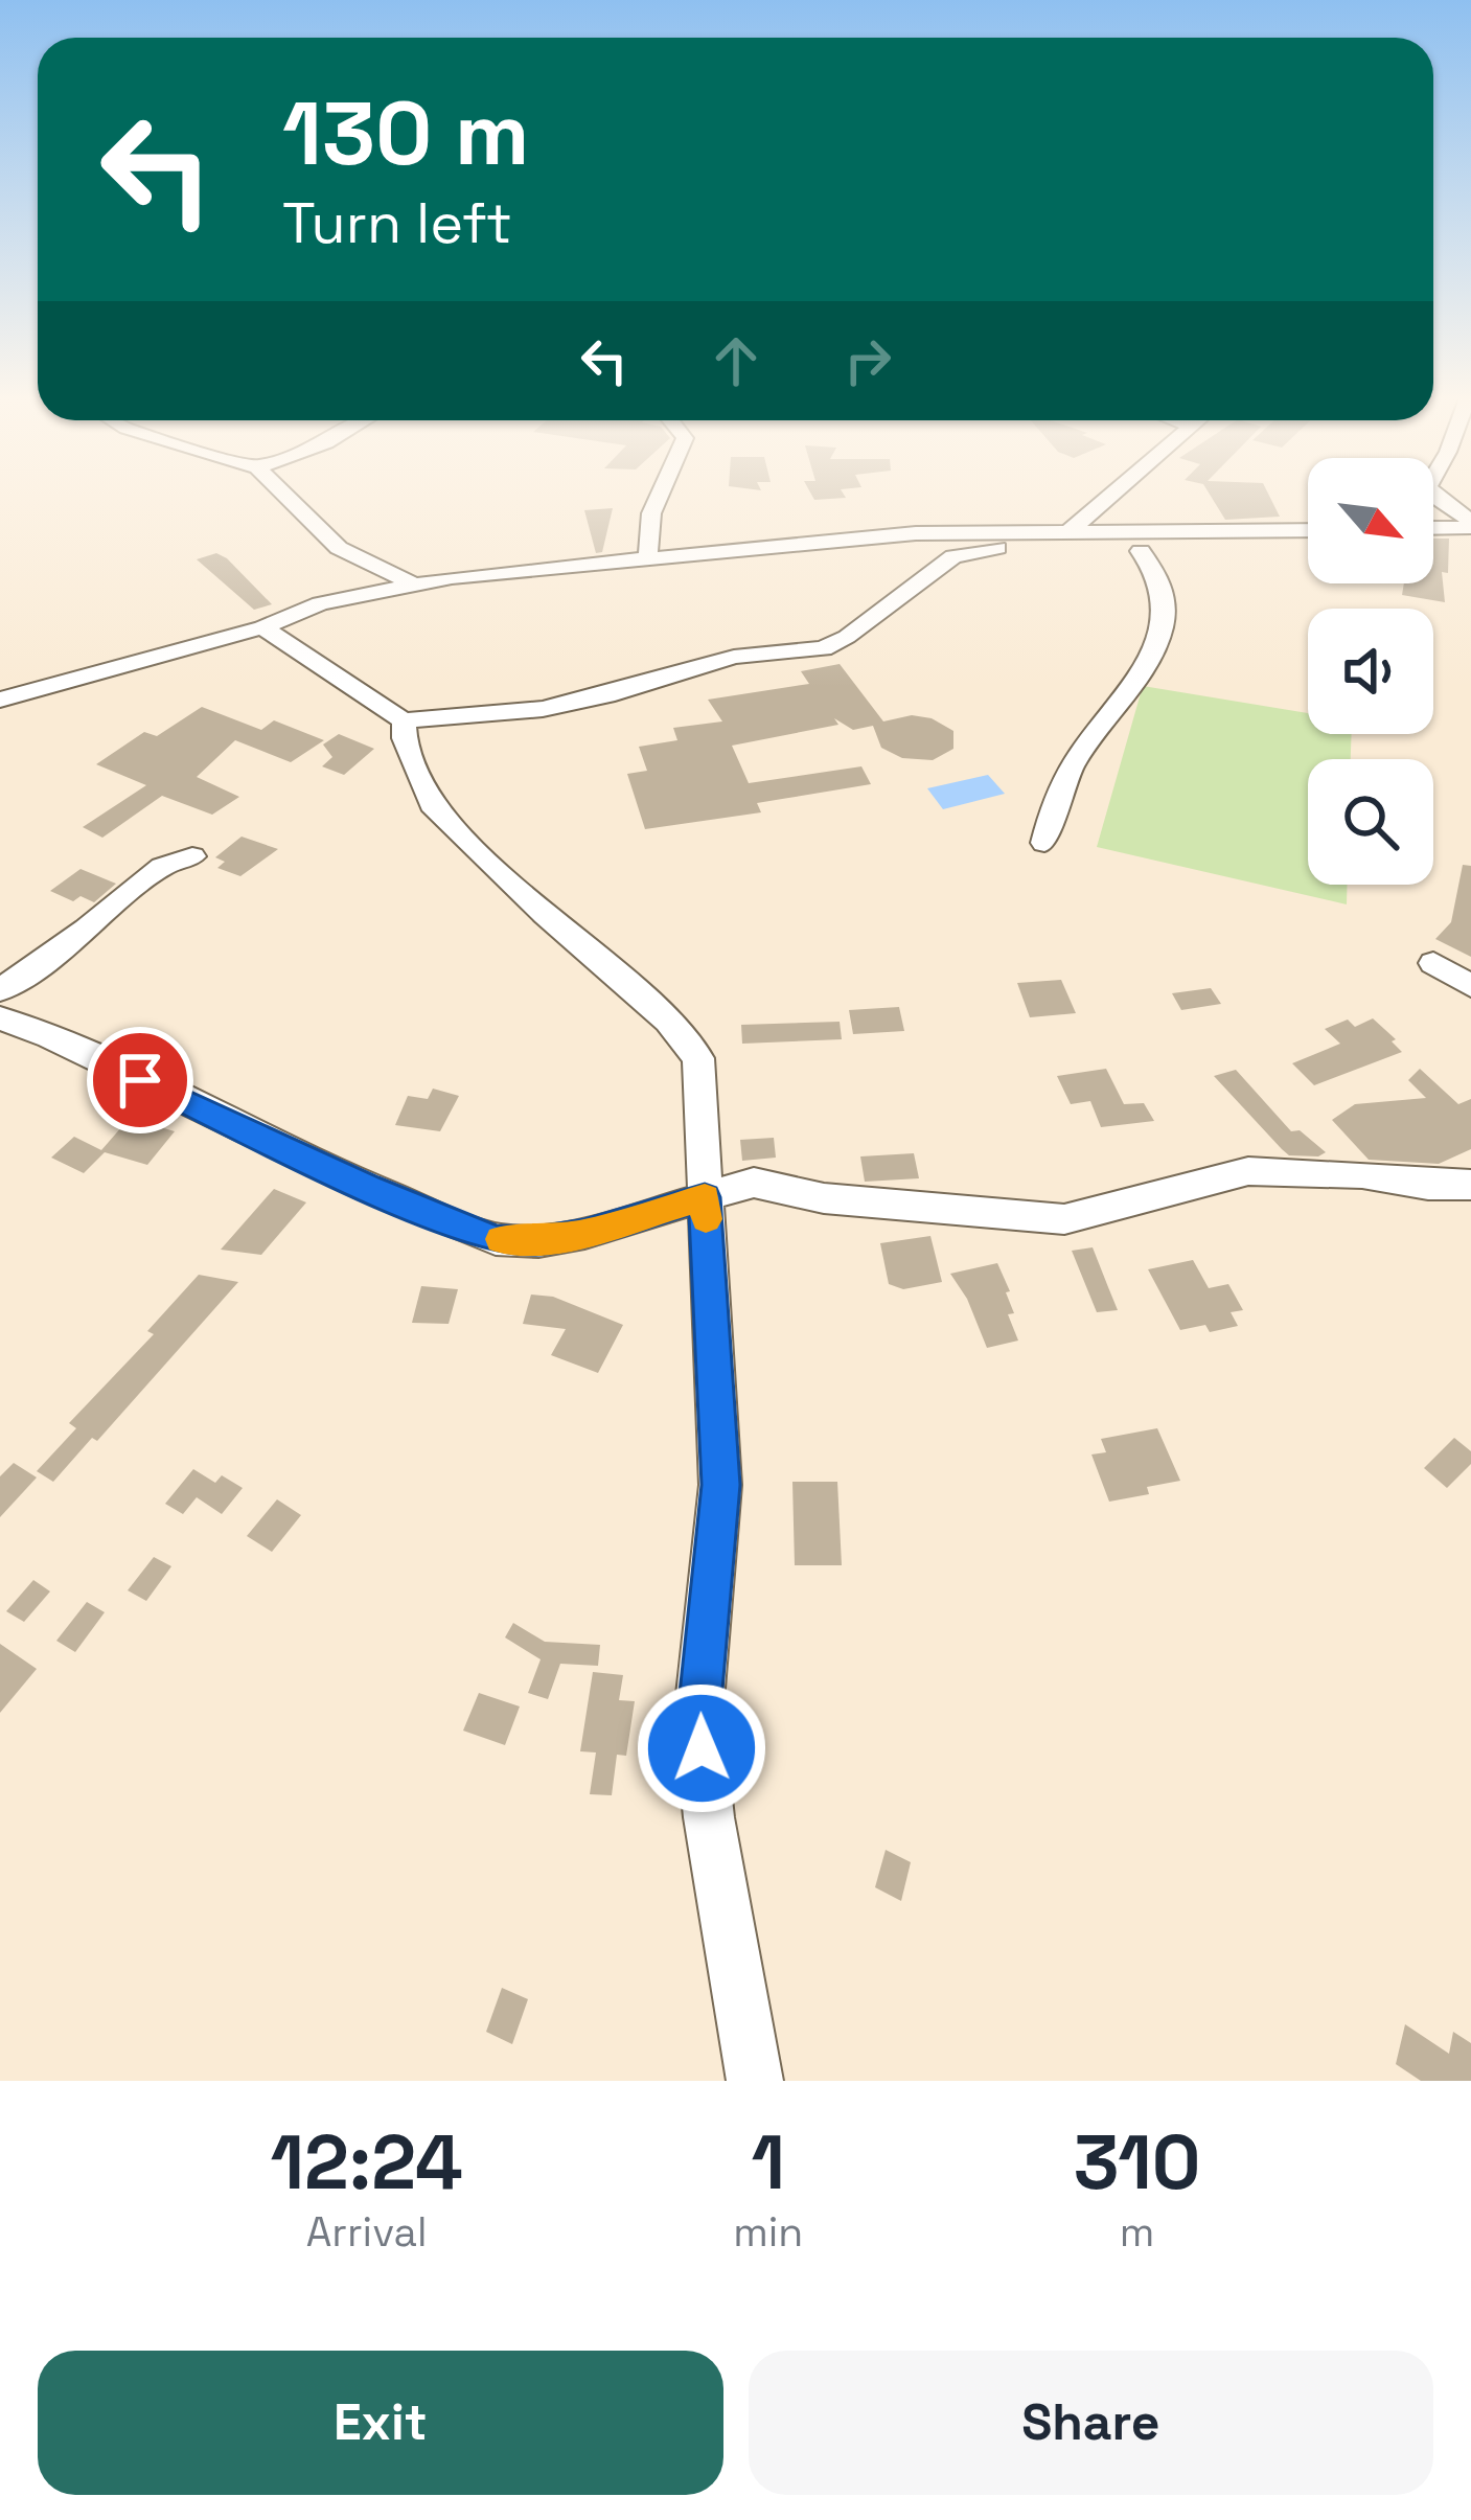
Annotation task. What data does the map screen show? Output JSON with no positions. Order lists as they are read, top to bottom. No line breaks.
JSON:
{"north":"bottom right","page":{"turn":["130 m","Turn left"],"eta":["12:24","Arrival","1","min","310","m"],"buttons":["Exit","Share"]}}
